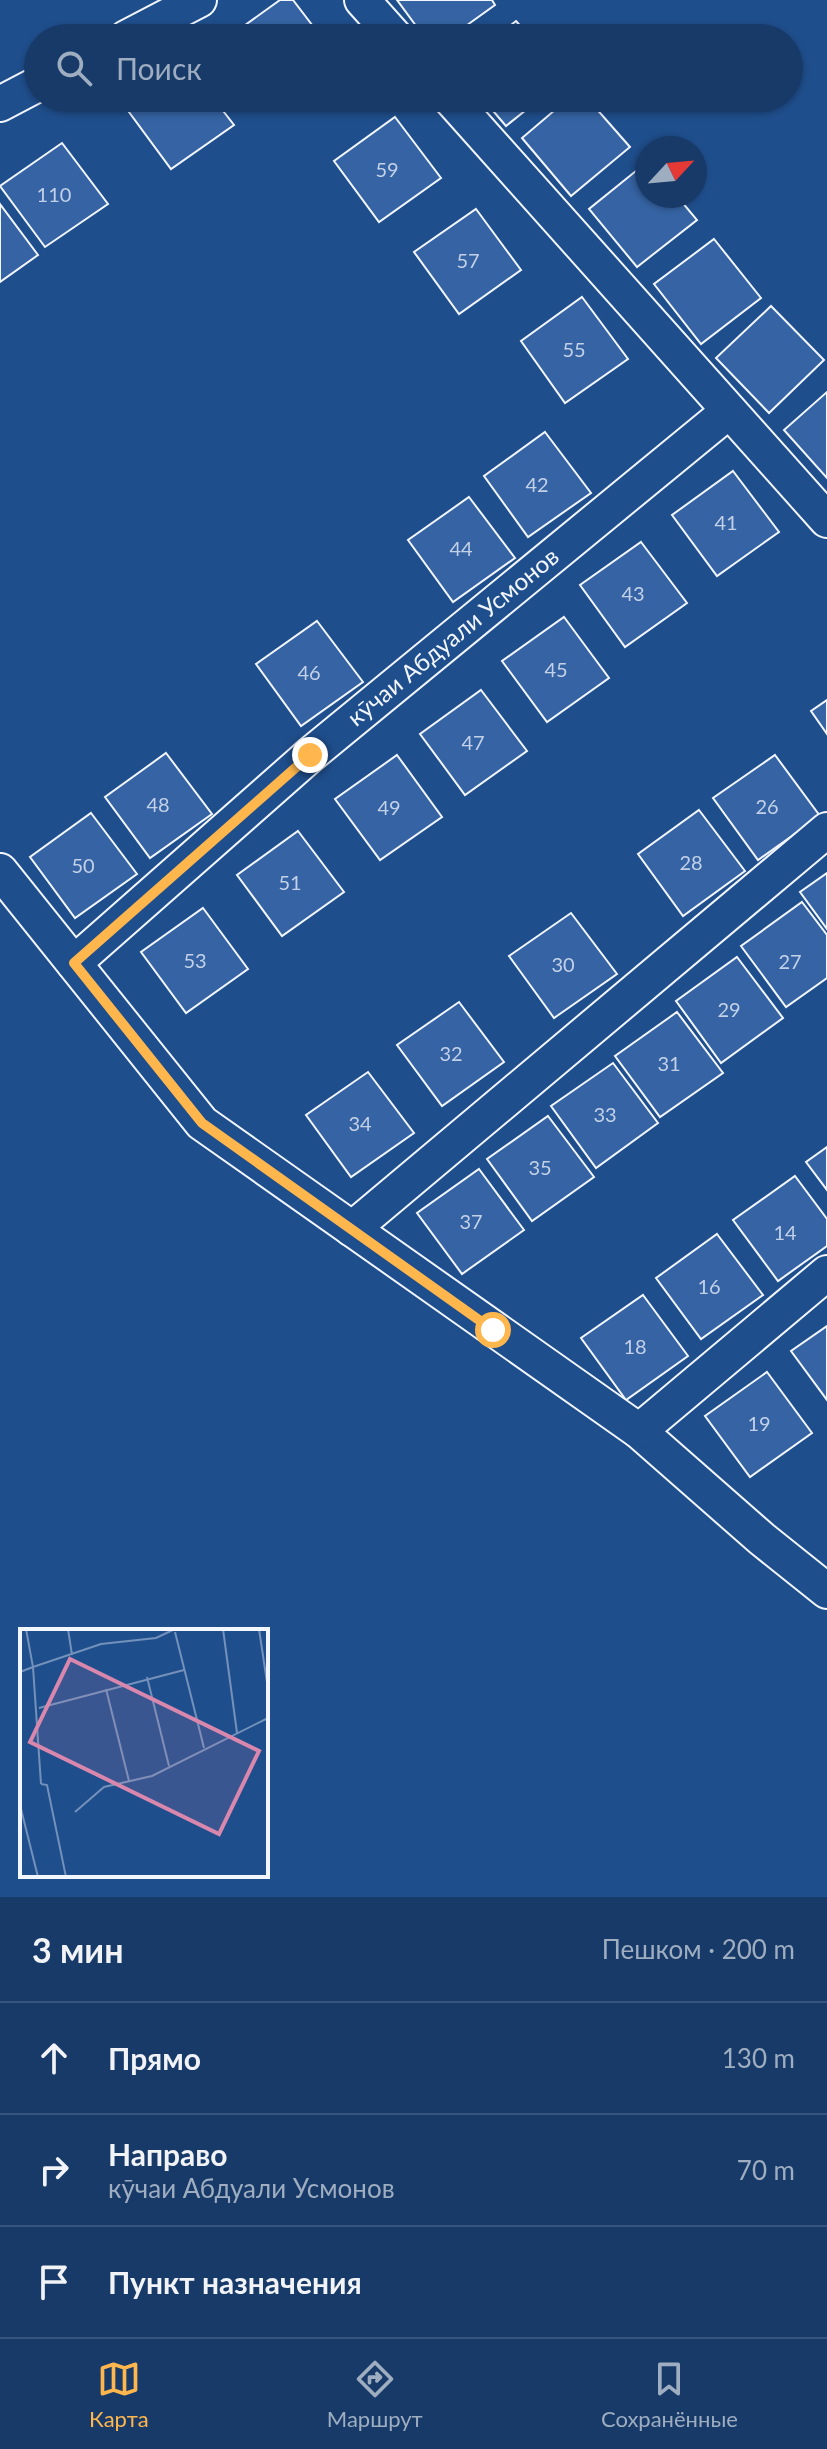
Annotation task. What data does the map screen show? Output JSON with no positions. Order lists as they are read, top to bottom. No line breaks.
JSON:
{"streets":{"street":["кӯчаи Абдуали Усмонов"]},"house_numbers":["59","110","57","55","42","41","44","43","45","46","47","48","26","49","28","50","51","53","27","30","29","32","31","33","34","35","37","14","16","18","19"],"north":"top right","page":{"search":"Поиск","heading":["3 мин","Пешком · 200 m"],"list":[["Прямо","130 m"],["Направо","кӯчаи Абдуали Усмонов","70 m"],"Пункт назначения"],"nav":["Карта","Маршрут","Сохранённые"]}}
